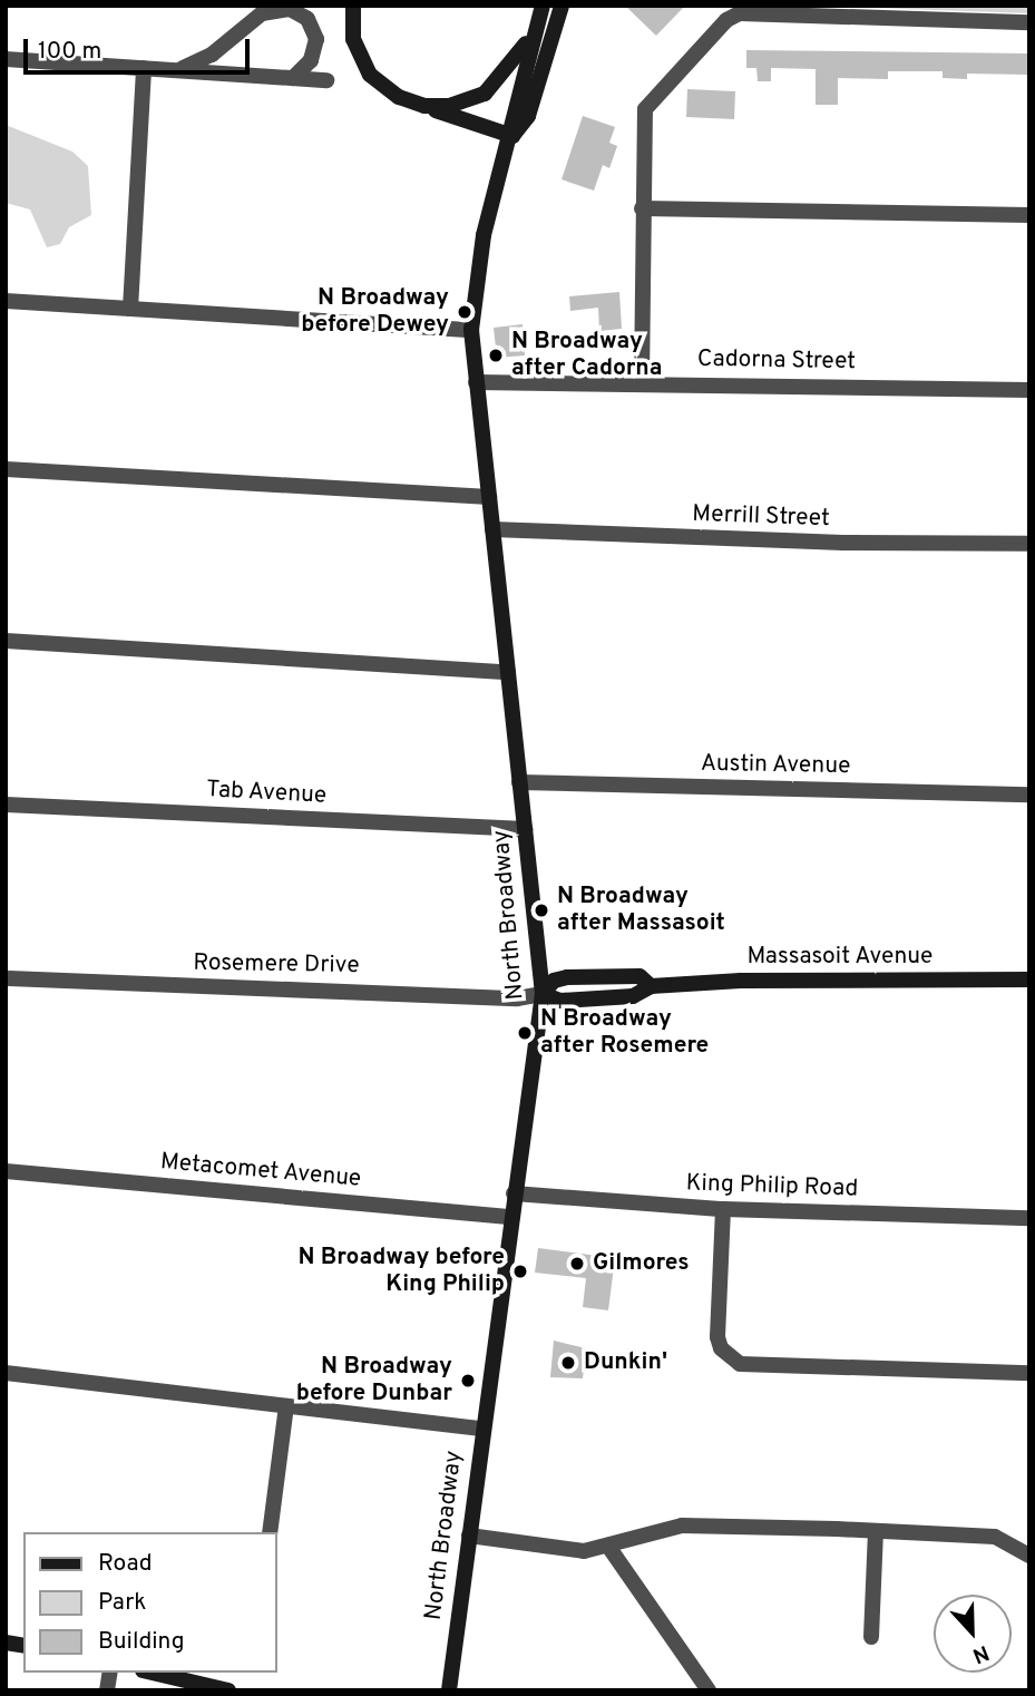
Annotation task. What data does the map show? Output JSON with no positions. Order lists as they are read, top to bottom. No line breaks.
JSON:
{"streets":{"main road":["North Broadway","Massasoit Avenue"],"street":["Cadorna Street","Merrill Street","Austin Avenue","Tab Avenue","Rosemere Drive","Metacomet Avenue","King Philip Road"]},"crossings":[["Cadorna Street","North Broadway"],["Merrill Street","North Broadway"],["Austin Avenue","North Broadway"],["Tab Avenue","North Broadway"],["North Broadway","Massasoit Avenue"],["North Broadway","Rosemere Drive"],["North Broadway","Metacomet Avenue"],["North Broadway","King Philip Road"],["Massasoit Avenue","Rosemere Drive"]],"places":["N Broadway before Dewey","N Broadway after Cadorna","N Broadway after Massasoit","N Broadway after Rosemere","Gilmores","N Broadway before King Philip","Dunkin'","N Broadway before Dunbar"],"legend":["Road","Park","Building"],"scale_bar":"100 m","north":"bottom"}
